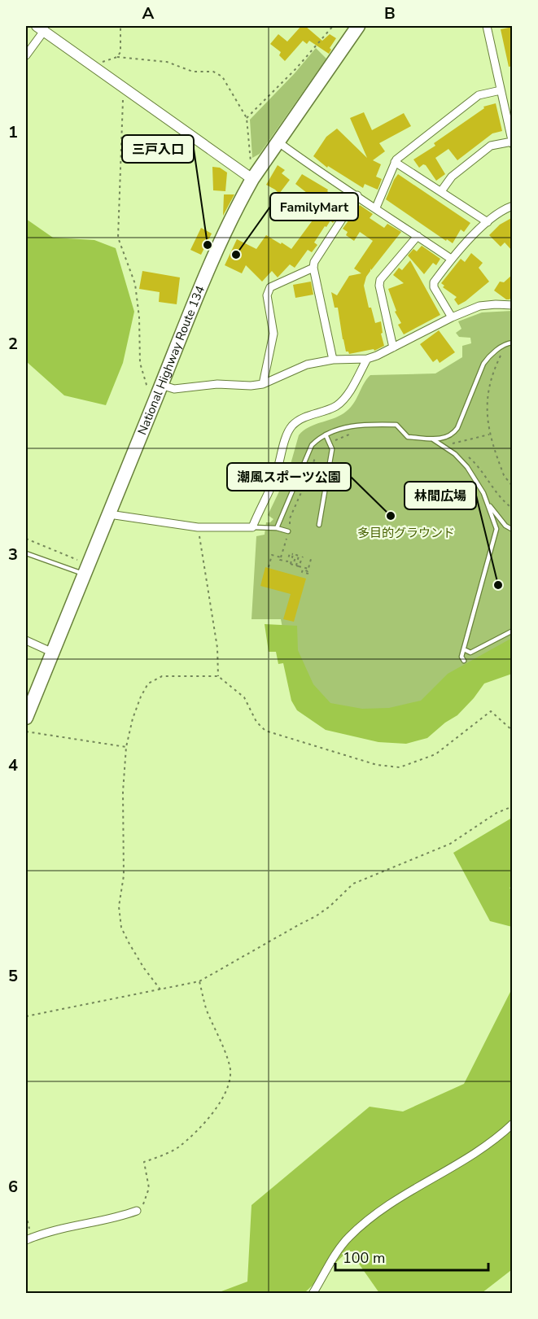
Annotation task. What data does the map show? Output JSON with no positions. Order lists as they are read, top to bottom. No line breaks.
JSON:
{"streets":{"highway":["National Highway Route 134"]},"parks":["多目的グラウンド"],"places":["三戸入口","FamilyMart","潮風スポーツ公園","林間広場"],"scale_bar":"100 m","grid":{"columns":["A","B"],"rows":["1","2","3","4","5","6"]}}
